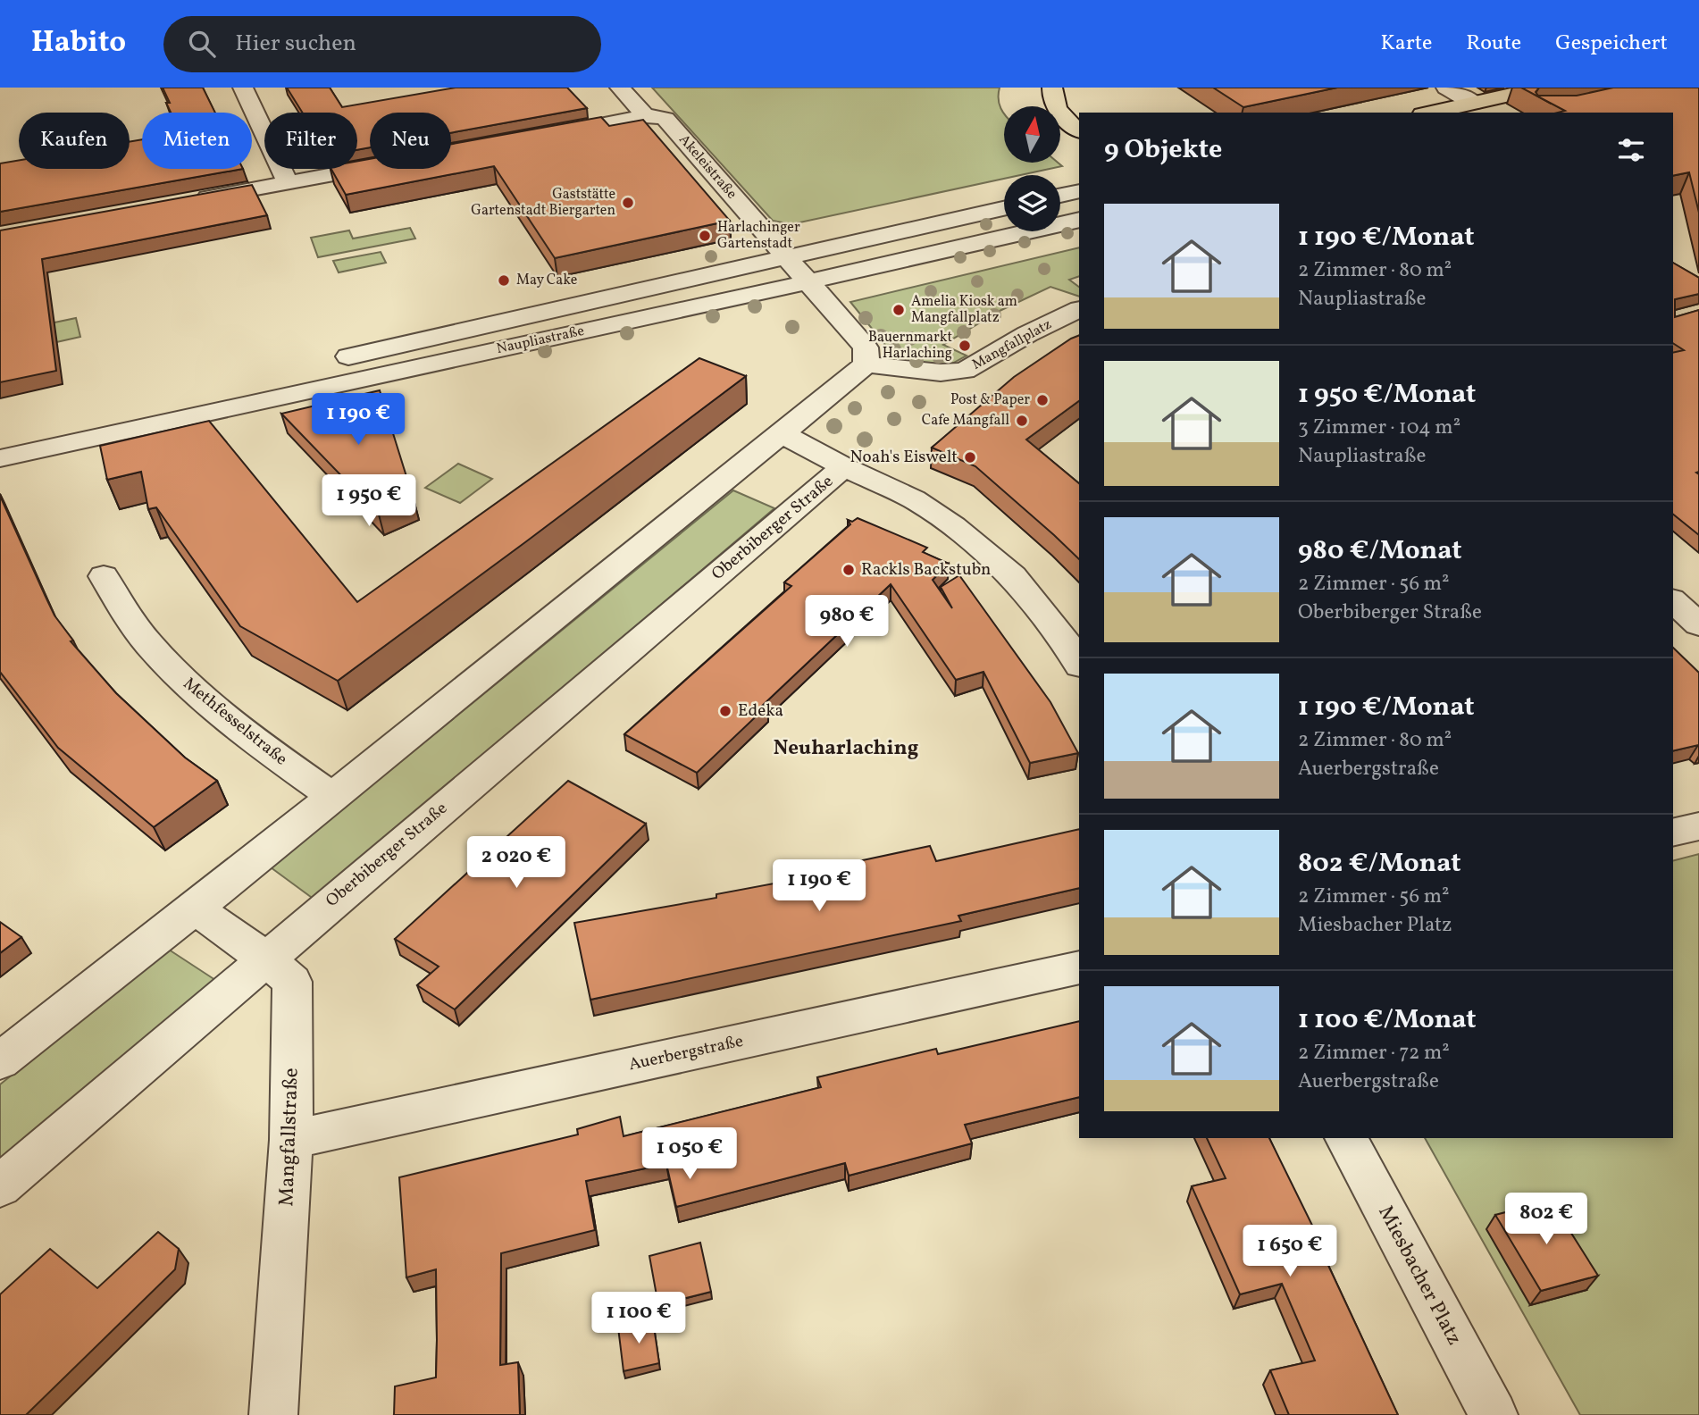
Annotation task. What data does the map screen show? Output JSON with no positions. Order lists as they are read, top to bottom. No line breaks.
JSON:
{"streets":{"street":["Akeleistraße","Naupliastraße","Mangfallplatz","Oberbiberger Straße","Methfesselstraße","Auerbergstraße","Mangfallstraße","Miesbacher Platz"]},"crossings":[["Akeleistraße","Naupliastraße"],["Oberbiberger Straße","Mangfallstraße"],["Auerbergstraße","Mangfallstraße"]],"districts":["Neuharlaching"],"places":["Gaststätte Gartenstadt Biergarten","Harlachinger Gartenstadt","May Cake","Amelia Kiosk am Mangfallplatz","Bauernmarkt Harlaching","Post & Paper","Cafe Mangfall","Noah's Eiswelt","Rackls Backstubn","Edeka"],"north":"top","page":{"header":"Habito","search":"Hier suchen","nav":["Karte","Route","Gespeichert"],"chip":["Kaufen","Mieten","Filter","Neu"],"heading":"9 Objekte","list":[{"name":"1 190 €/Monat","note":"2 Zimmer · 80 m² · Naupliastraße"},{"name":"1 950 €/Monat","note":"3 Zimmer · 104 m² · Naupliastraße"},{"name":"980 €/Monat","note":"2 Zimmer · 56 m² · Oberbiberger Straße"},{"name":"1 190 €/Monat","note":"2 Zimmer · 80 m² · Auerbergstraße"},{"name":"802 €/Monat","note":"2 Zimmer · 56 m² · Miesbacher Platz"},{"name":"1 100 €/Monat","note":"2 Zimmer · 72 m² · Auerbergstraße"}],"price":["1 190 €","1 950 €","980 €","2 020 €","1 190 €","1 050 €","802 €","1 650 €","1 100 €"]}}
